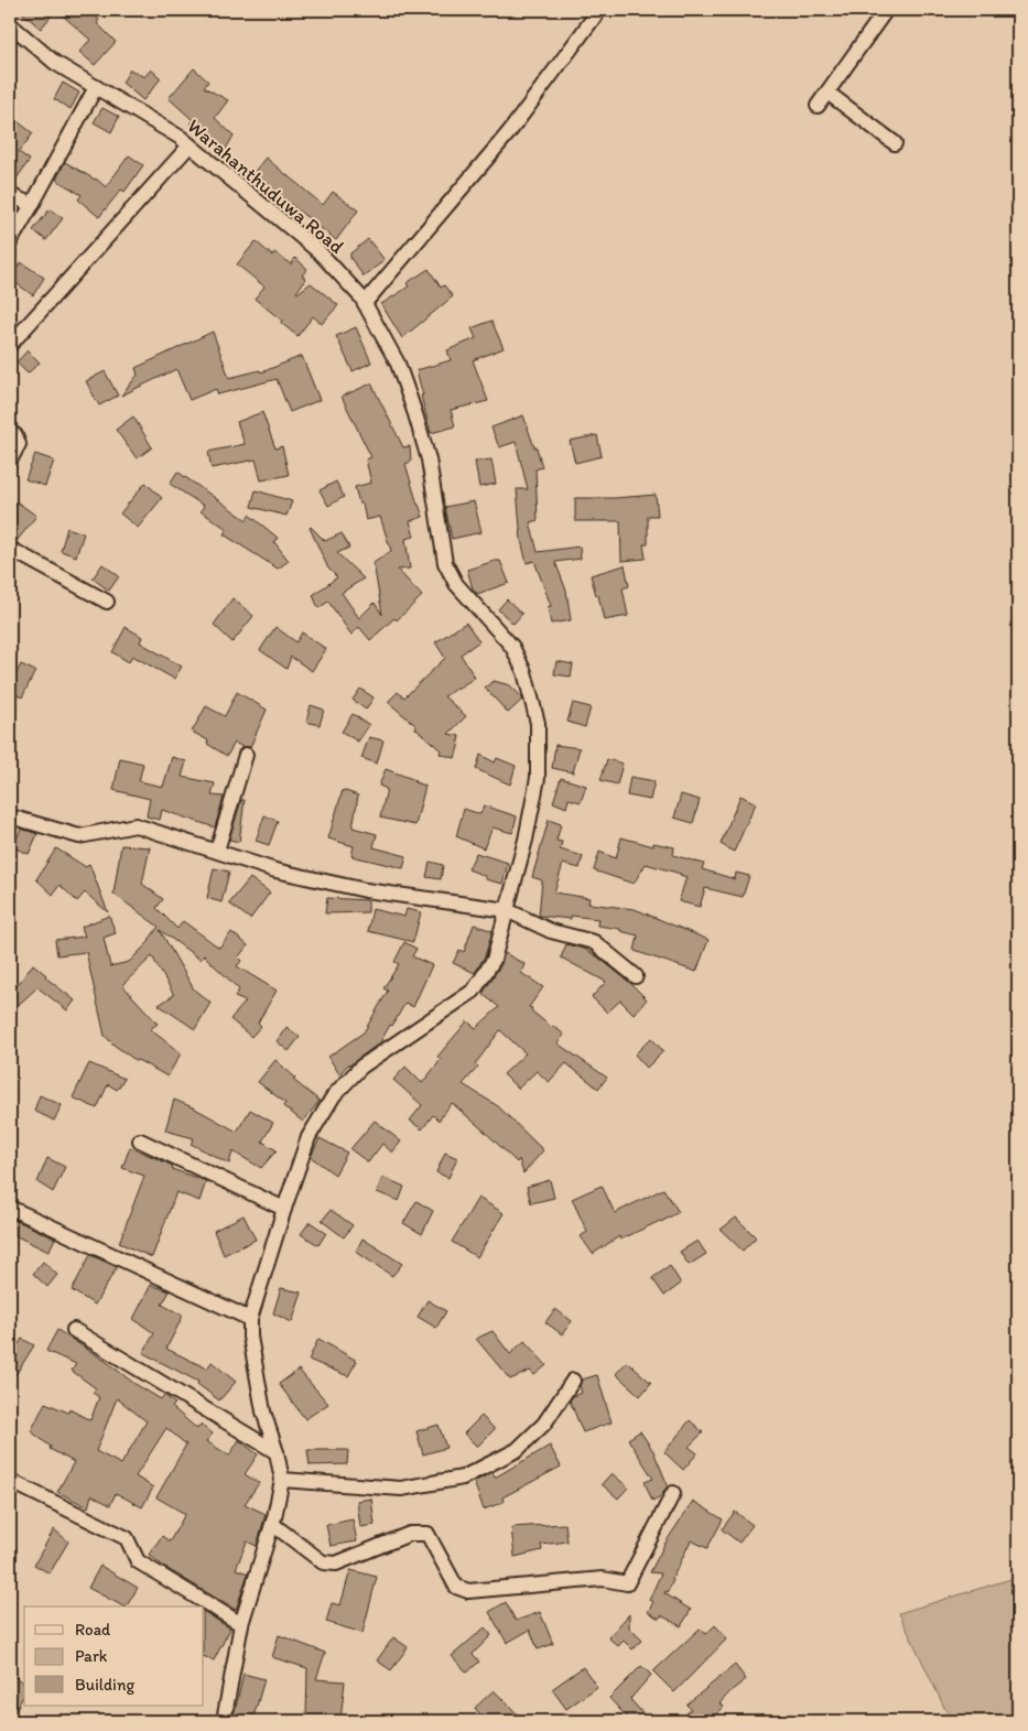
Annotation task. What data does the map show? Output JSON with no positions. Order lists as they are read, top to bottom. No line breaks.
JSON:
{"streets":{"street":["Warahanthuduwa Road"]},"legend":["Road","Park","Building"]}
